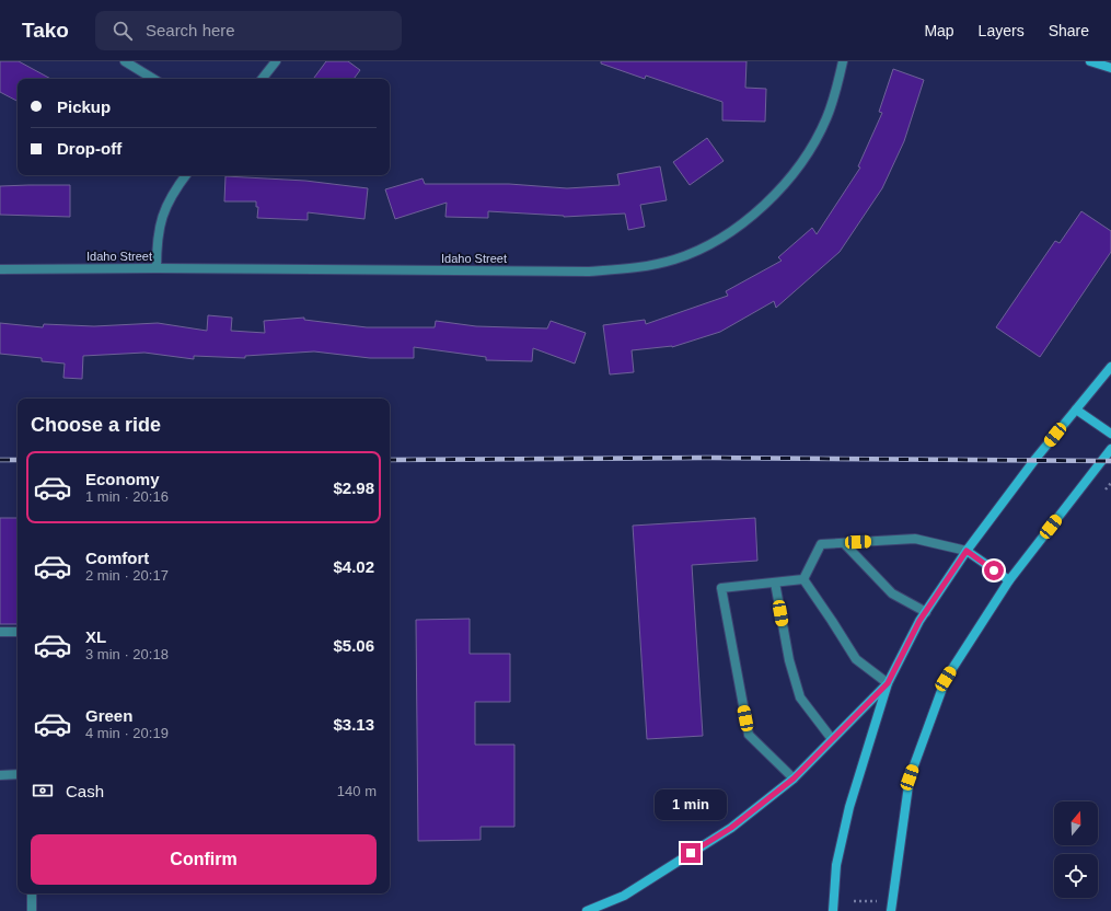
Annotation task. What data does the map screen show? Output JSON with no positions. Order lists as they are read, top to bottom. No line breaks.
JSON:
{"streets":{"street":["Idaho Street"]},"north":"top","page":{"header":"Tako","search":"Search here","nav":["Map","Layers","Share"],"banner":["Pickup","Drop-off"],"heading":"Choose a ride","list":[{"name":"Economy","note":"1 min · 20:16","value":"$2.98"},{"name":"Comfort","note":"2 min · 20:17","value":"$4.02"},{"name":"XL","note":"3 min · 20:18","value":"$5.06"},{"name":"Green","note":"4 min · 20:19","value":"$3.13"}],"pay":["Cash","140 m"],"bubble":"1 min","buttons":"Confirm"}}
